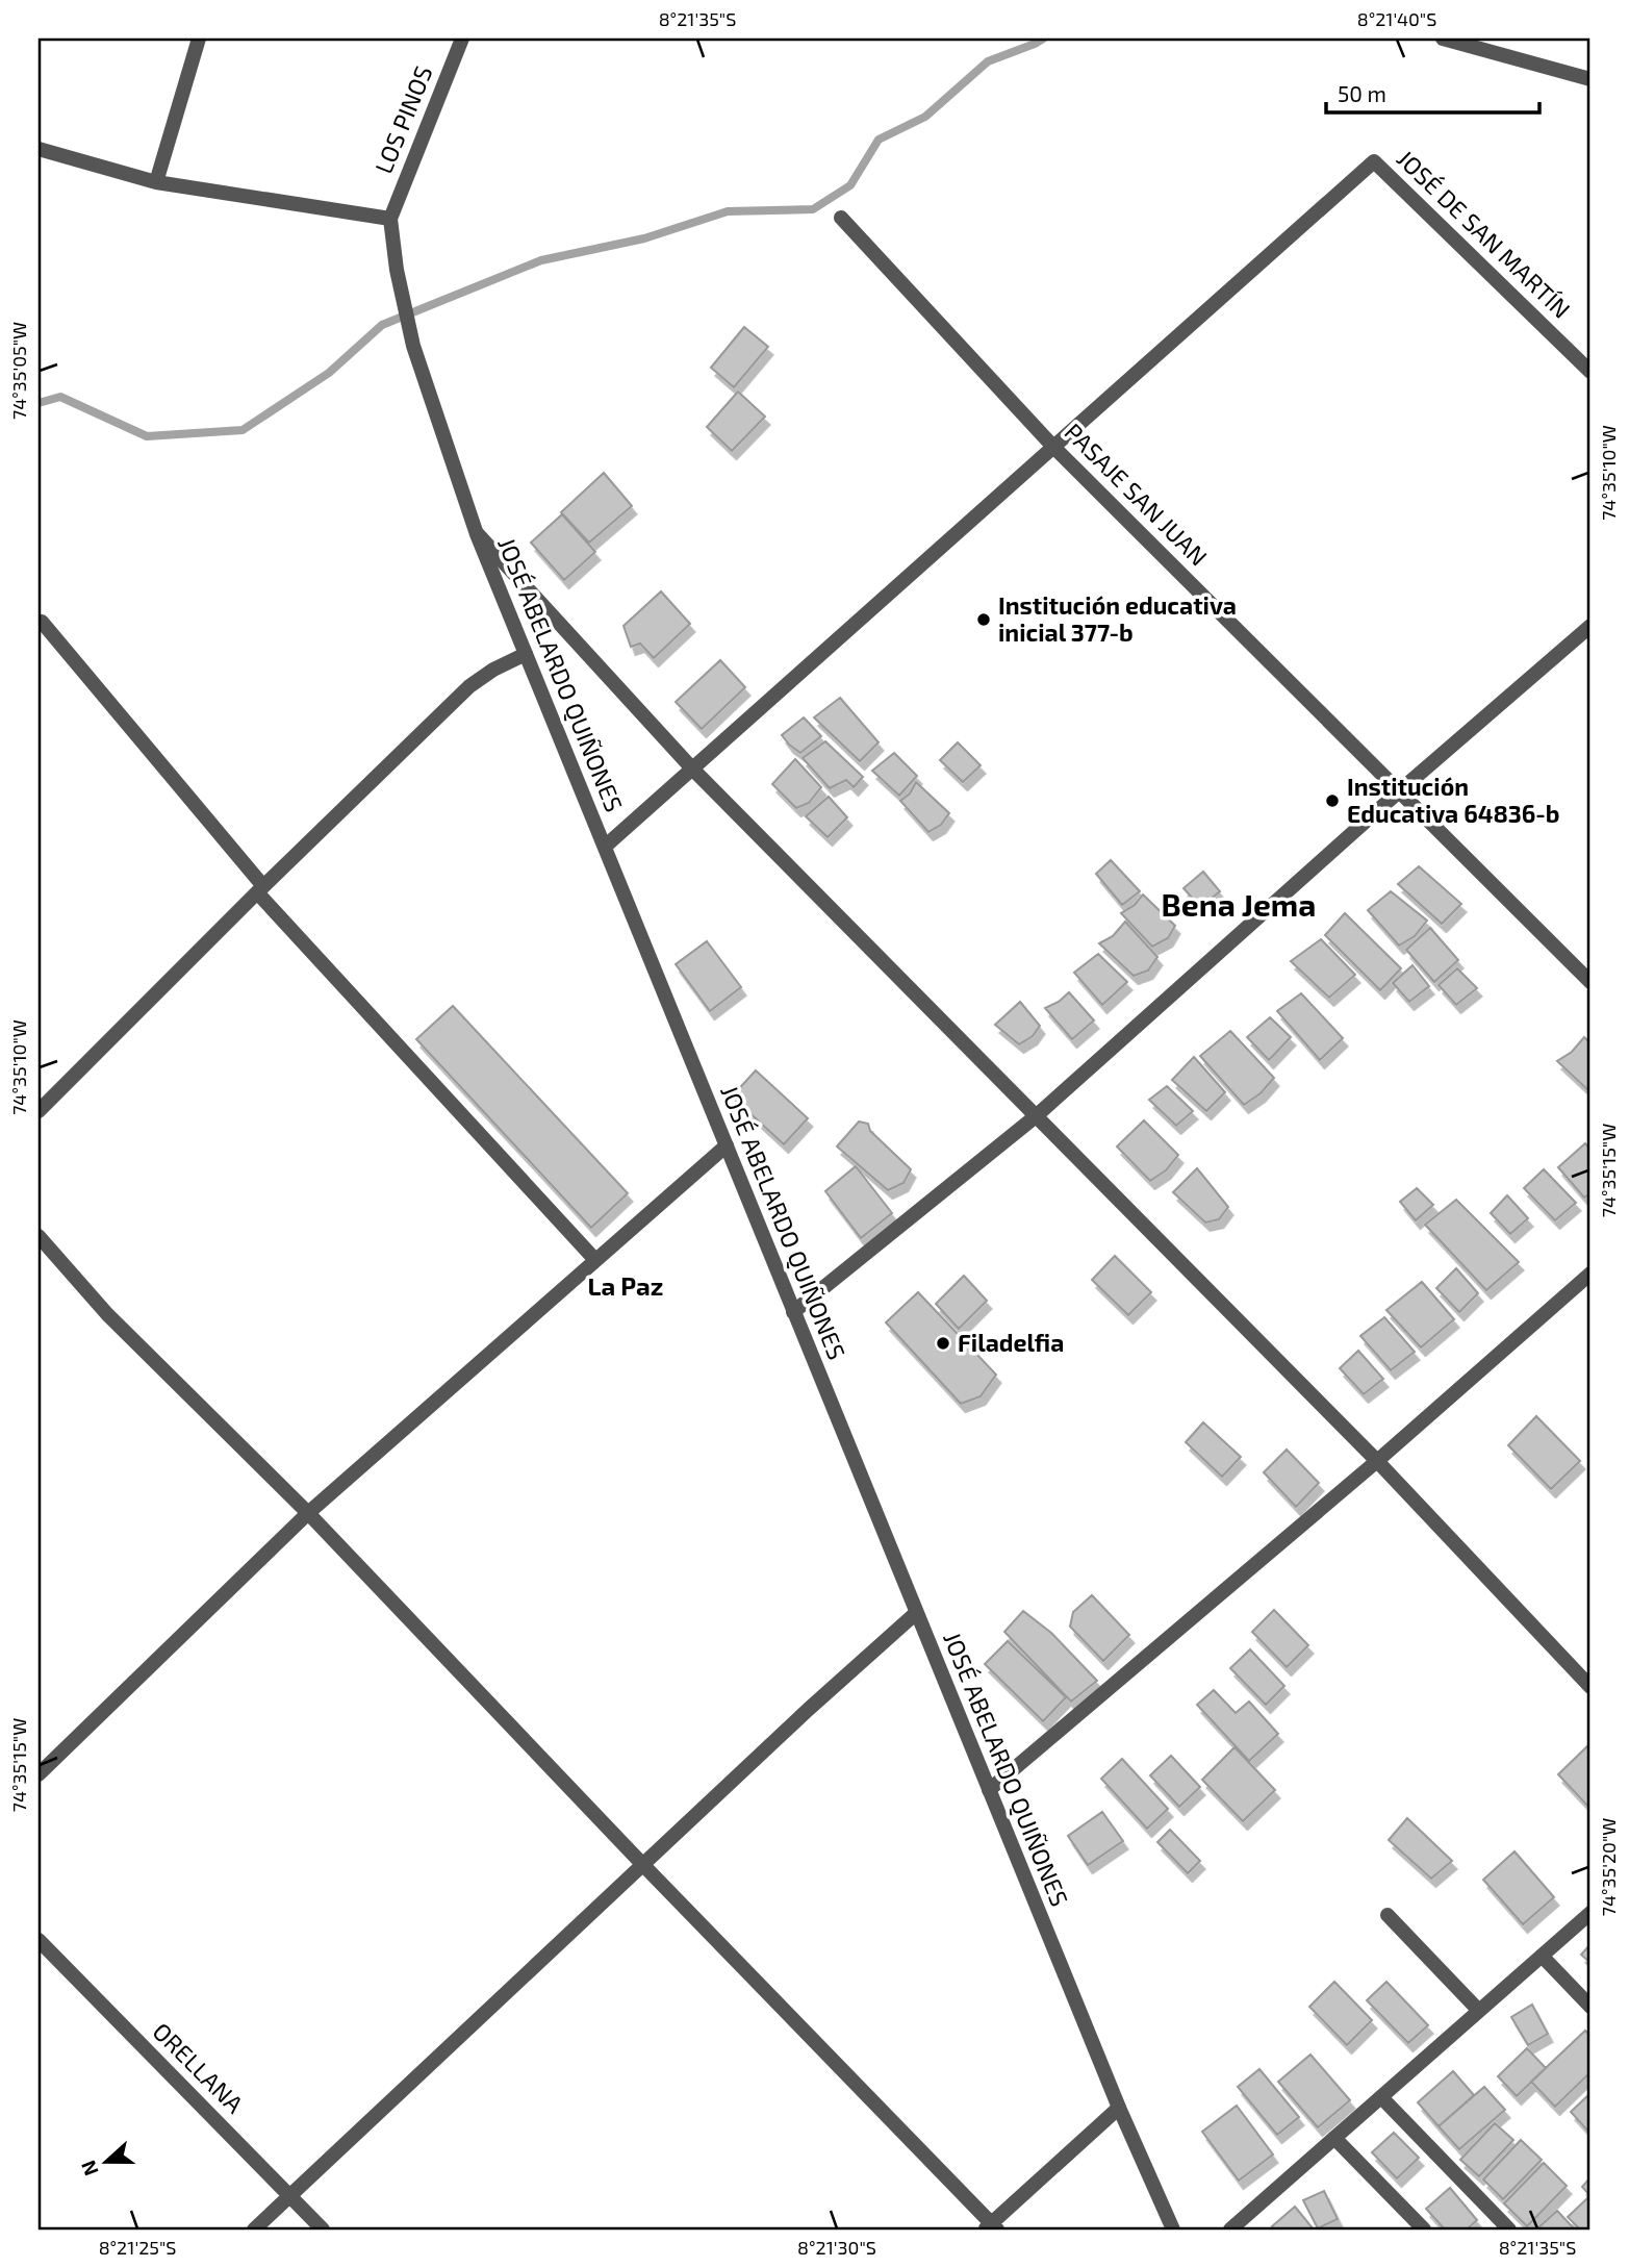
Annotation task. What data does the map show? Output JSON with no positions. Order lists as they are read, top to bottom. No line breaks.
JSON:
{"streets":{"street":["LOS PINOS","JOSÉ DE SAN MARTÍN","PASAJE SAN JUAN","JOSÉ ABELARDO QUIÑONES","ORELLANA"]},"crossings":[["LOS PINOS","JOSÉ ABELARDO QUIÑONES"],["JOSÉ DE SAN MARTÍN","PASAJE SAN JUAN"]],"districts":["Bena Jema","La Paz"],"places":["Institución educativa inicial 377-b","Institución Educativa 64836-b","Filadelfia"],"scale_bar":"50 m","north":"left","coordinates":["8°21'35\"S","8°21'40\"S","74°35'05\"W","74°35'10\"W","74°35'15\"W","74°35'20\"W","8°21'25\"S","8°21'30\"S"]}
